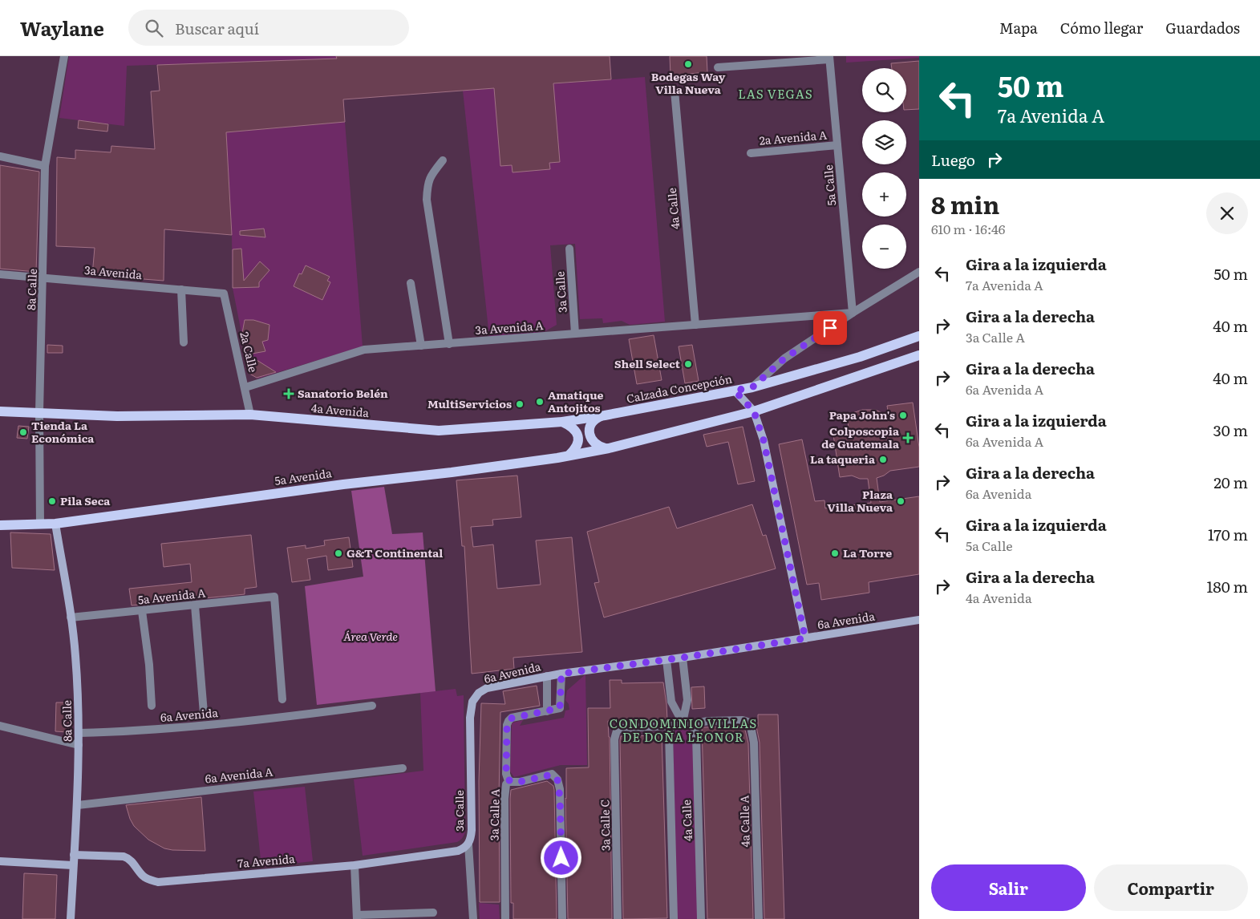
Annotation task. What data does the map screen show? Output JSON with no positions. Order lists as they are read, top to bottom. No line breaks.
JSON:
{"streets":{"main road":["8a Calle","3a Calle","Calzada Concepción","4a Avenida","5a Avenida","6a Avenida","7a Avenida"],"street":["2a Avenida A","5a Calle","4a Calle","3a Avenida","3a Avenida A","2a Calle","5a Avenida A","6a Avenida A","3a Calle A","4a Calle A","3a Calle C"]},"crossings":[["2a Avenida A","5a Calle"],["5a Calle","3a Avenida A"],["4a Calle","3a Avenida A"],["4a Calle","6a Avenida"],["4a Calle","4a Calle A"],["4a Calle","3a Calle C"],["3a Avenida","8a Calle"],["3a Avenida","2a Calle"],["8a Calle","4a Avenida"],["8a Calle","5a Avenida"],["8a Calle","5a Avenida A"],["8a Calle","6a Avenida"],["8a Calle","6a Avenida A"],["8a Calle","7a Avenida"],["3a Calle","3a Avenida A"],["3a Calle","6a Avenida"],["3a Calle","7a Avenida"],["3a Avenida A","2a Calle"],["2a Calle","4a Avenida"],["Calzada Concepción","4a Avenida"]],"districts":["LAS VEGAS","CONDOMINIO VILLAS DE DOÑA LEONOR"],"parks":["Área Verde"],"places":{"other":["Bodegas Way Villa Nueva","Shell Select","Amatique Antojitos","MultiServicios","Papa John's","Tienda La Económica","La taqueria","Pila Seca","Plaza Villa Nueva","G&T Continental","La Torre"],"health":["Sanatorio Belén","Colposcopia de Guatemala"]},"page":{"header":"Waylane","search":"Buscar aquí","nav":["Mapa","Cómo llegar","Guardados"],"turn":["50 m","7a Avenida A"],"map_buttons":["+","−"],"then":"Luego","heading":["8 min","610 m · 16:46"],"list":[{"name":"Gira a la izquierda","note":"7a Avenida A","value":"50 m"},{"name":"Gira a la derecha","note":"3a Calle A","value":"40 m"},{"name":"Gira a la derecha","note":"6a Avenida A","value":"40 m"},{"name":"Gira a la izquierda","note":"6a Avenida A","value":"30 m"},{"name":"Gira a la derecha","note":"6a Avenida","value":"20 m"},{"name":"Gira a la izquierda","note":"5a Calle","value":"170 m"},{"name":"Gira a la derecha","note":"4a Avenida","value":"180 m"}],"buttons":["Salir","Compartir"]}}
